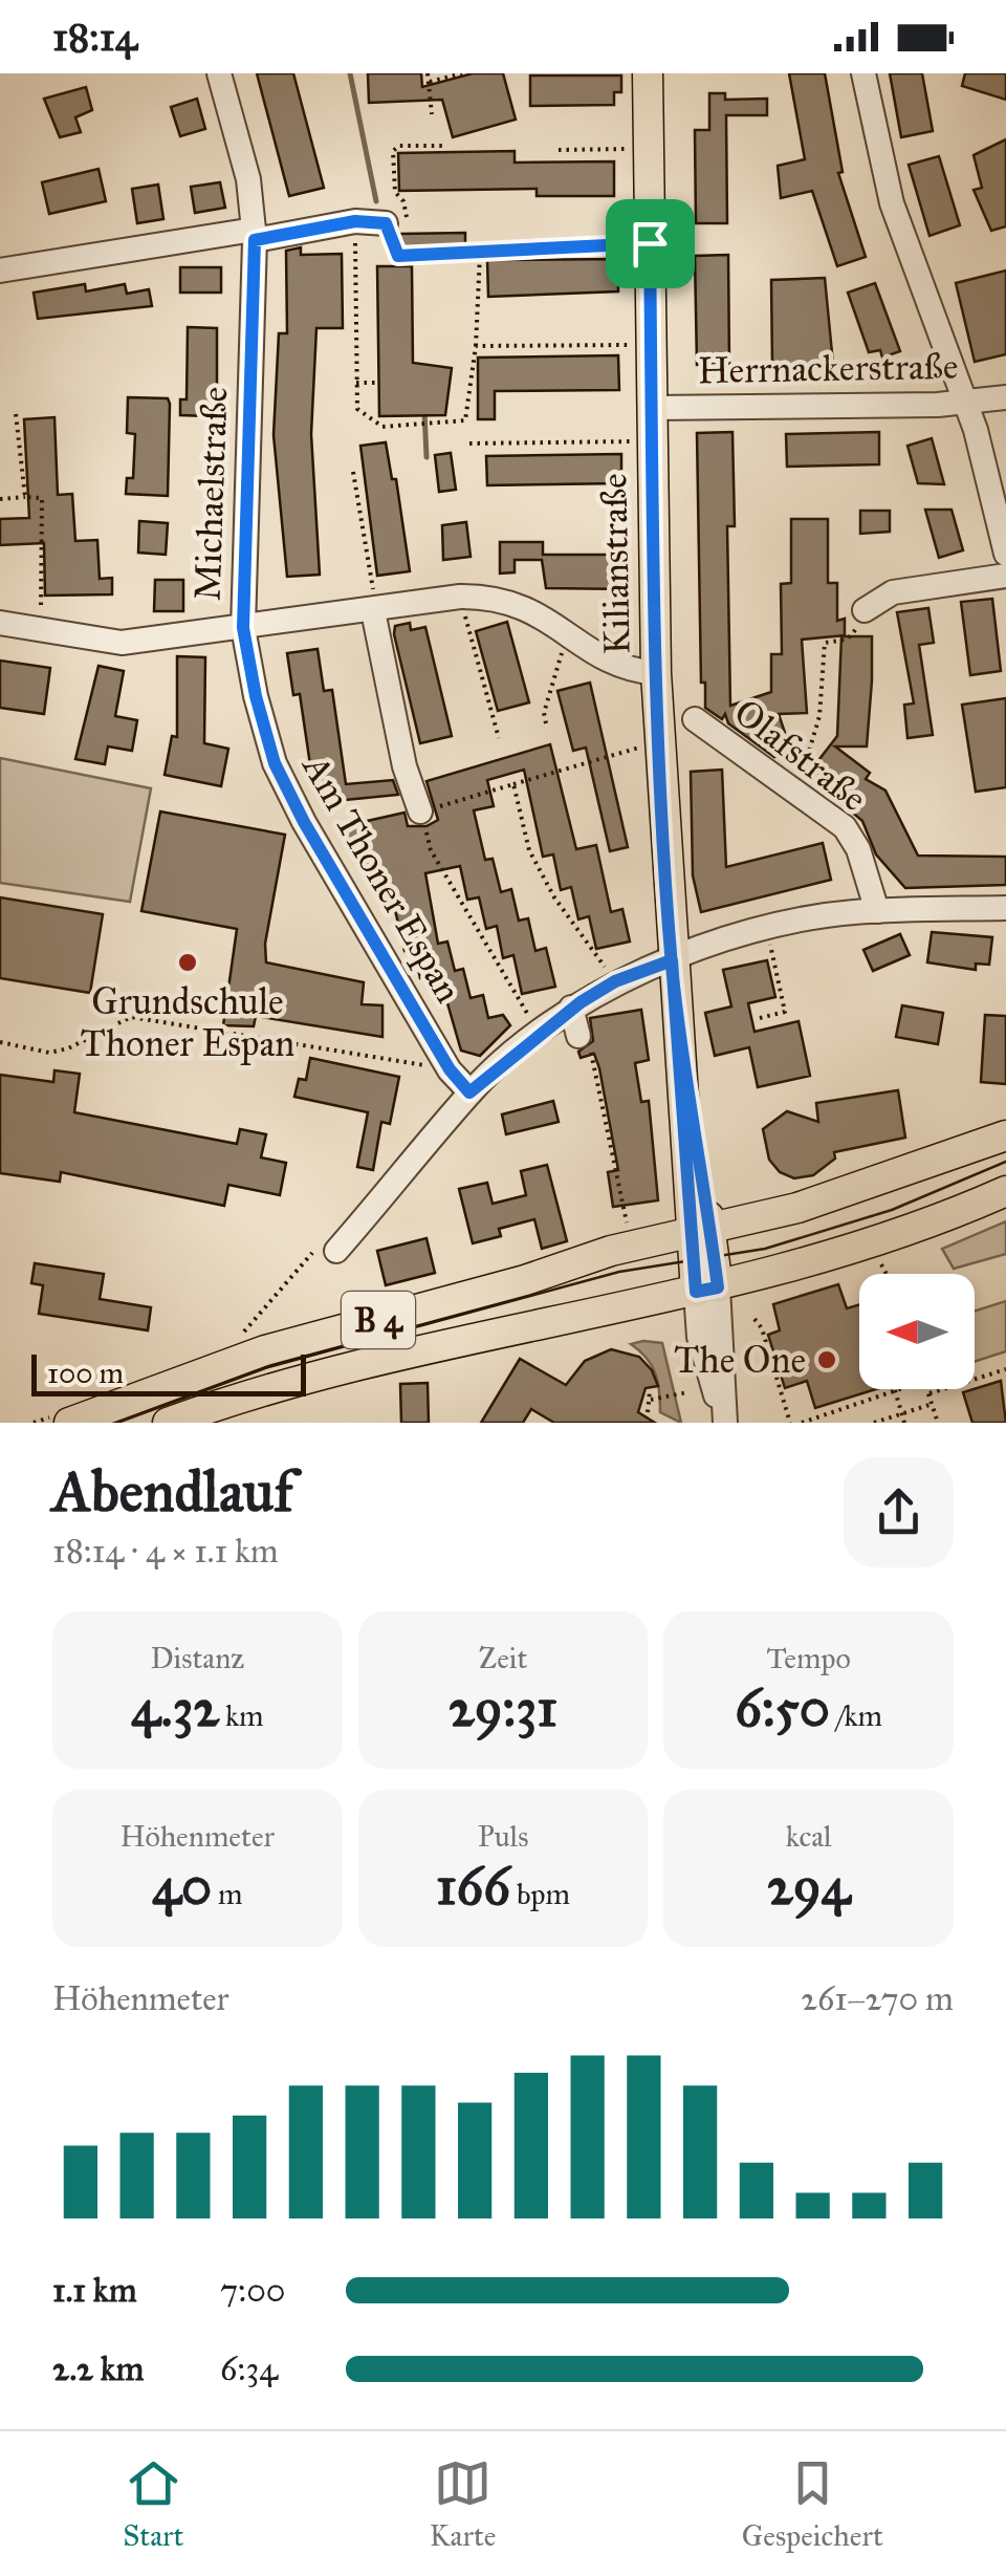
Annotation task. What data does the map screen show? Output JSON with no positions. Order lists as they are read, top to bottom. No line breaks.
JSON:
{"streets":{"main road":["Kilianstraße","B 4"],"street":["Herrnackerstraße","Michaelstraße","Olafstraße","Am Thoner Espan"]},"crossings":[["Herrnackerstraße","Kilianstraße"],["Michaelstraße","Kilianstraße"],["Michaelstraße","Am Thoner Espan"],["Kilianstraße","B 4"]],"places":["Grundschule Thoner Espan","The One"],"scale_bar":"100 m","north":"left","page":{"status":"18:14","scale":"100 m","heading":["Abendlauf","18:14 · 4 × 1.1 km"],"stats":[["Distanz","4.32 km"],["Zeit","29:31"],["Tempo","6:50 /km"],["Höhenmeter","40 m"],["Puls","166 bpm"],["kcal","294"]],"chart":["Höhenmeter","261–270 m"],"list":[{"name":"1.1 km","note":"7:00"},{"name":"2.2 km","note":"6:34"}],"tabs":["Start","Karte","Gespeichert"]}}
